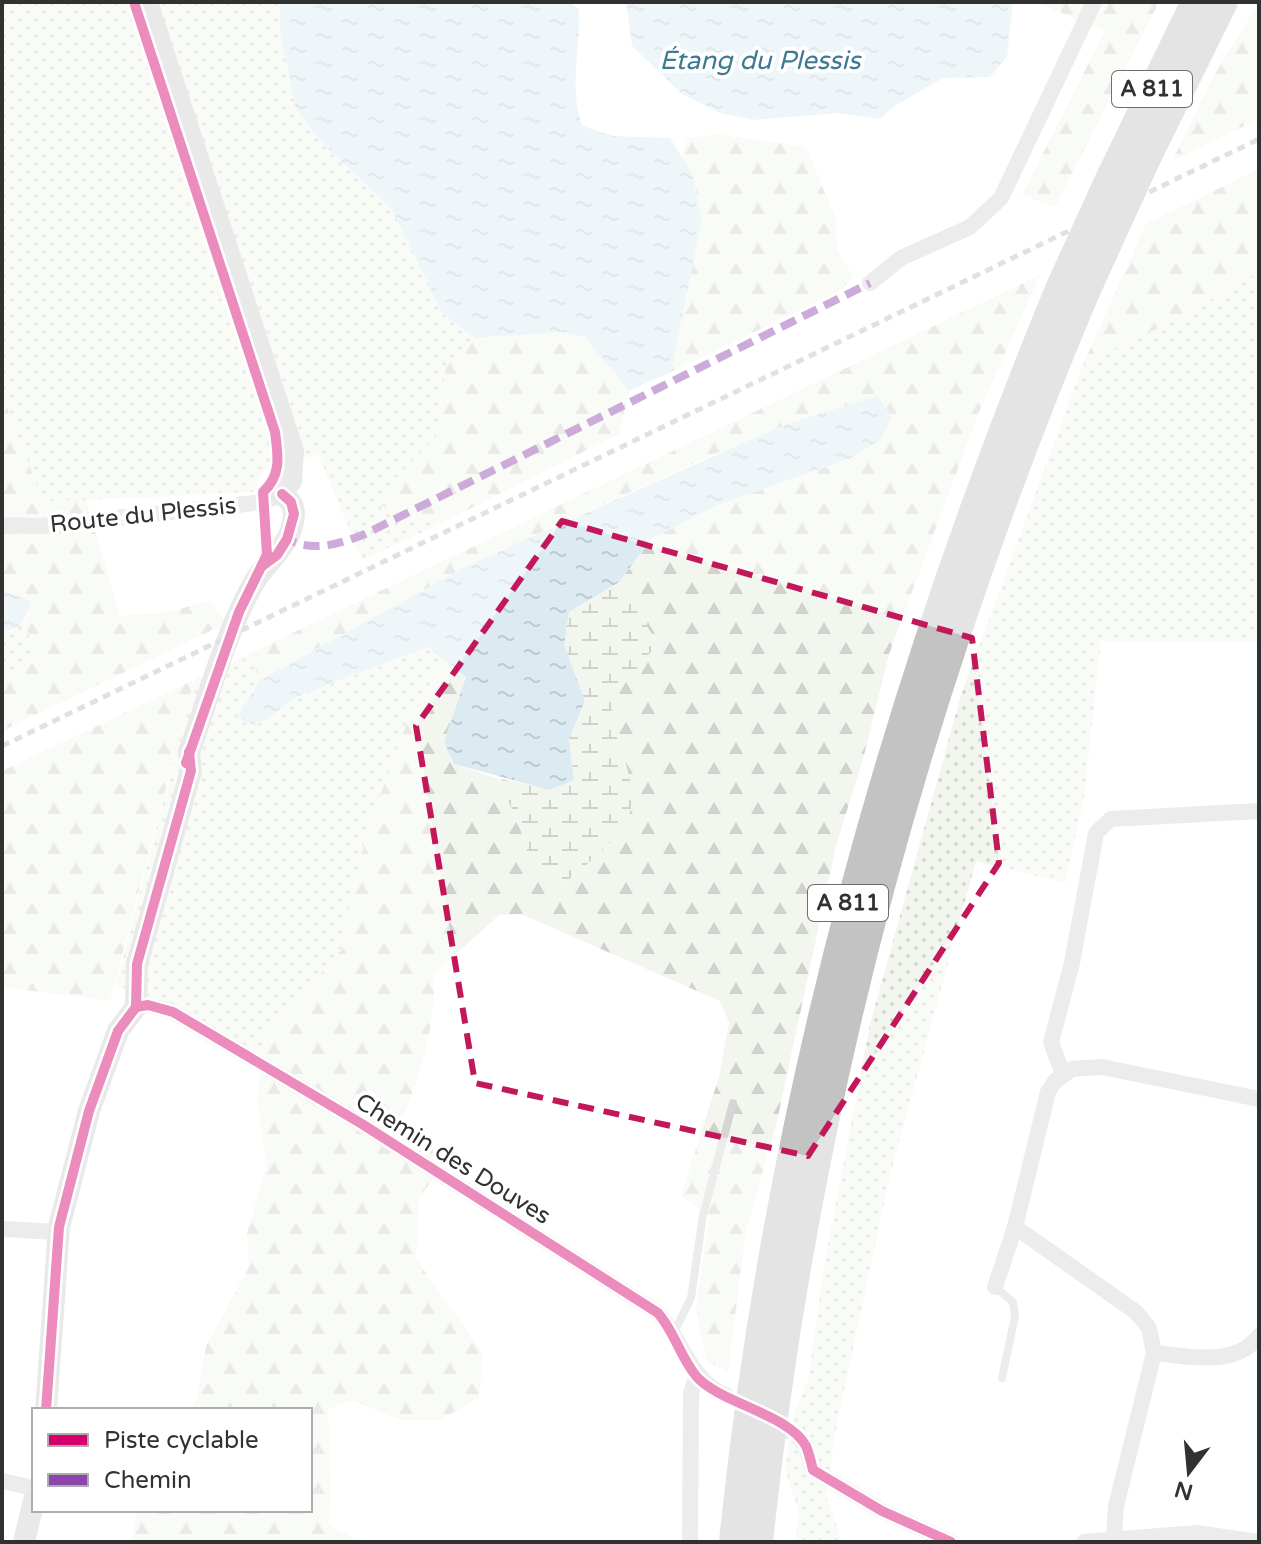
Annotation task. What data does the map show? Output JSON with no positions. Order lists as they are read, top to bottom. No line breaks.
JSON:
{"streets":{"highway":["A 811"],"street":["Route du Plessis","Chemin des Douves"]},"water":["Étang du Plessis"],"legend":["Piste cyclable","Chemin"],"north":"bottom"}
